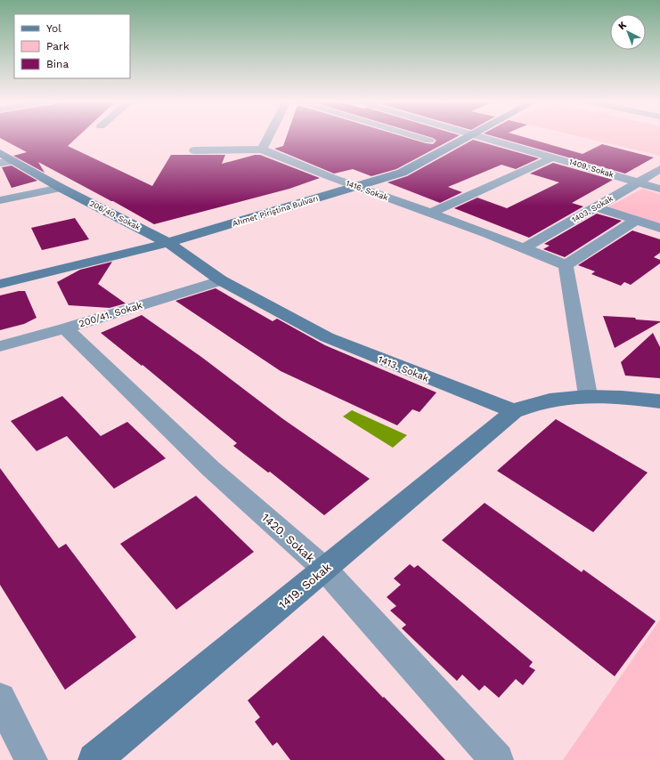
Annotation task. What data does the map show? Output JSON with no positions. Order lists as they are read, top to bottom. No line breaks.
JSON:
{"streets":{"main road":["Ahmet Piriştina Bulvarı","206/40. Sokak","1413. Sokak","1419. Sokak"],"street":["1409. Sokak","1416. Sokak","1403. Sokak","200/41. Sokak","1420. Sokak"]},"crossings":[["1409. Sokak","1403. Sokak"],["1416. Sokak","1403. Sokak"],["1416. Sokak","Ahmet Piriştina Bulvarı"],["Ahmet Piriştina Bulvarı","206/40. Sokak"],["Ahmet Piriştina Bulvarı","1413. Sokak"],["206/40. Sokak","1413. Sokak"],["200/41. Sokak","1413. Sokak"],["200/41. Sokak","1420. Sokak"],["1413. Sokak","1419. Sokak"],["1420. Sokak","1419. Sokak"]],"legend":["Yol","Park","Bina"],"north":"top left"}
